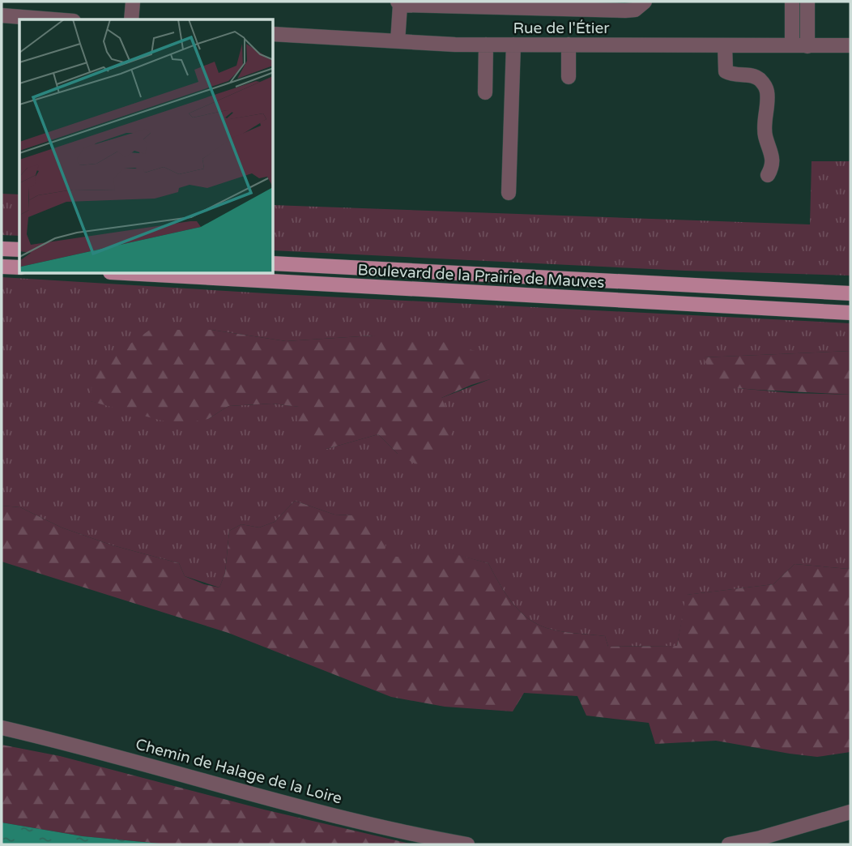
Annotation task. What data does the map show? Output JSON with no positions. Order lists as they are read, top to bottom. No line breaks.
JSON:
{"streets":{"main road":["Boulevard de la Prairie de Mauves"],"street":["Rue de l'Étier","Chemin de Halage de la Loire"]}}
